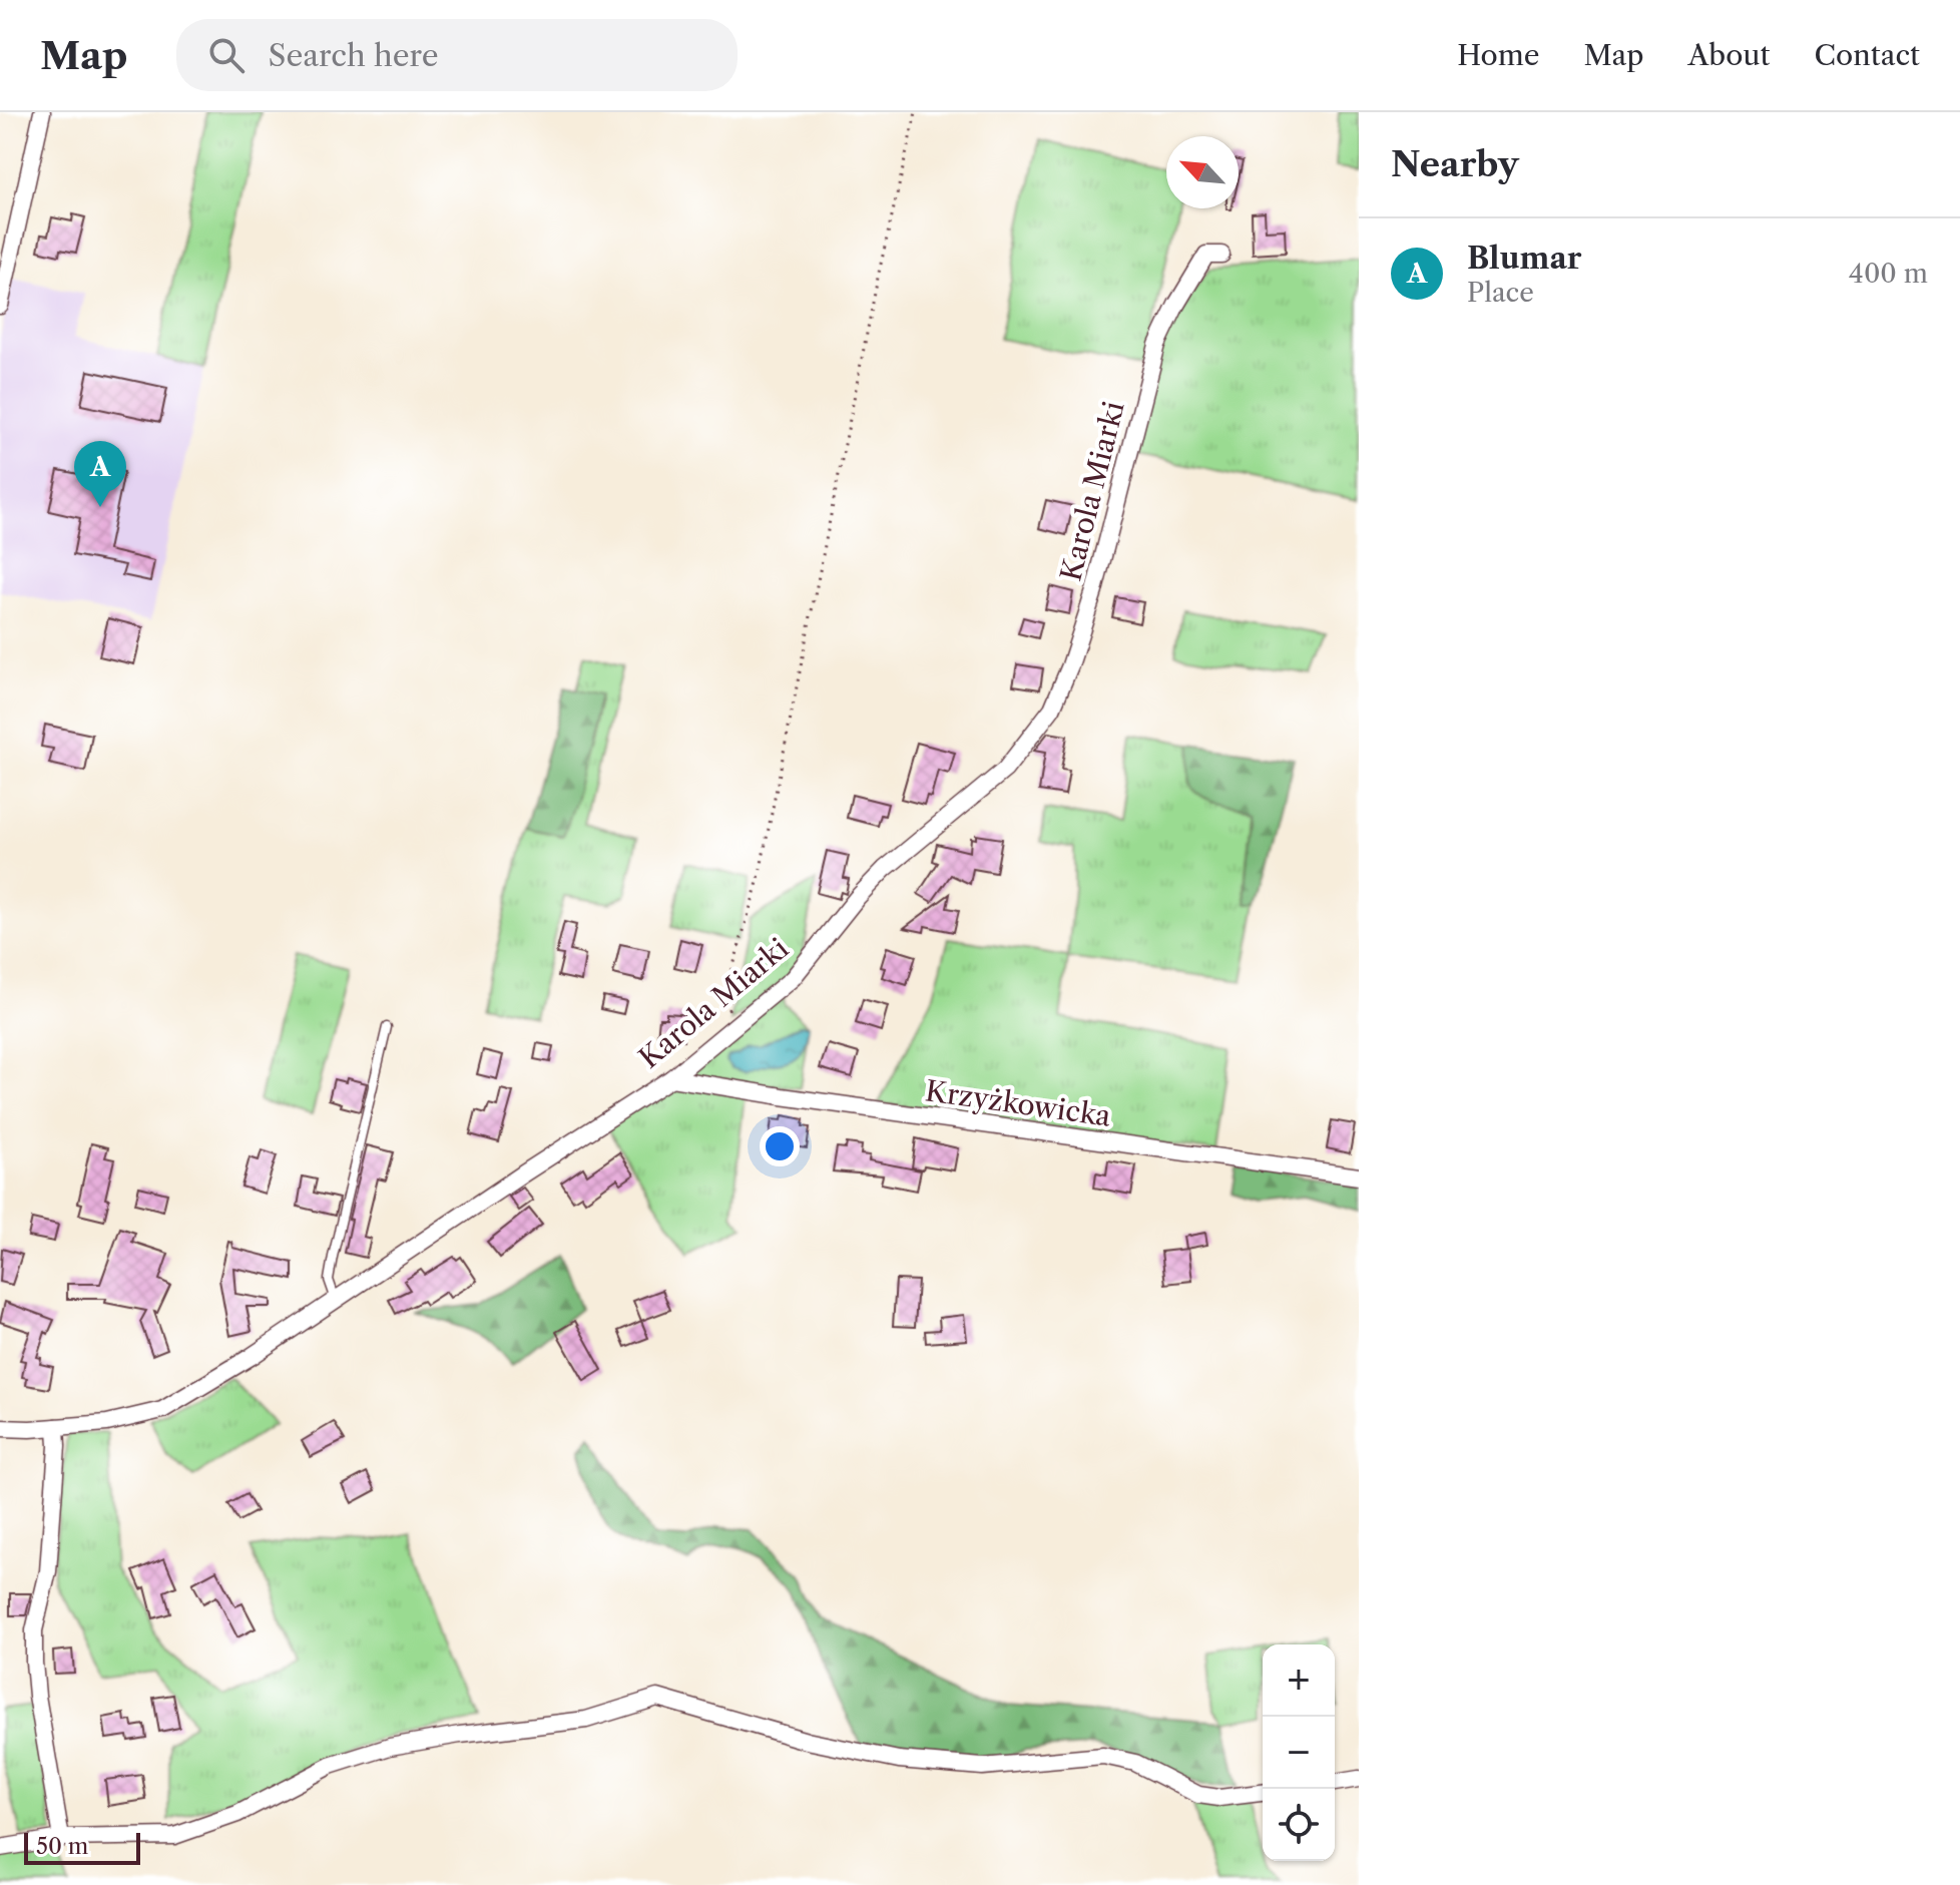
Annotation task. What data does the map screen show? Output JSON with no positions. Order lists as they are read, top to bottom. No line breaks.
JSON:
{"streets":{"street":["Karola Miarki","Krzyżkowicka"]},"crossings":[["Karola Miarki","Krzyżkowicka"]],"scale_bar":"50 m","north":"top left","page":{"header":"Map","search":"Search here","nav":["Home","Map","About","Contact"],"heading":"Nearby","list":[{"mark":"A","name":"Blumar","note":"Place","value":"400 m"}],"pins":"A","map_buttons":["+","−"],"scale":"50 m"}}
